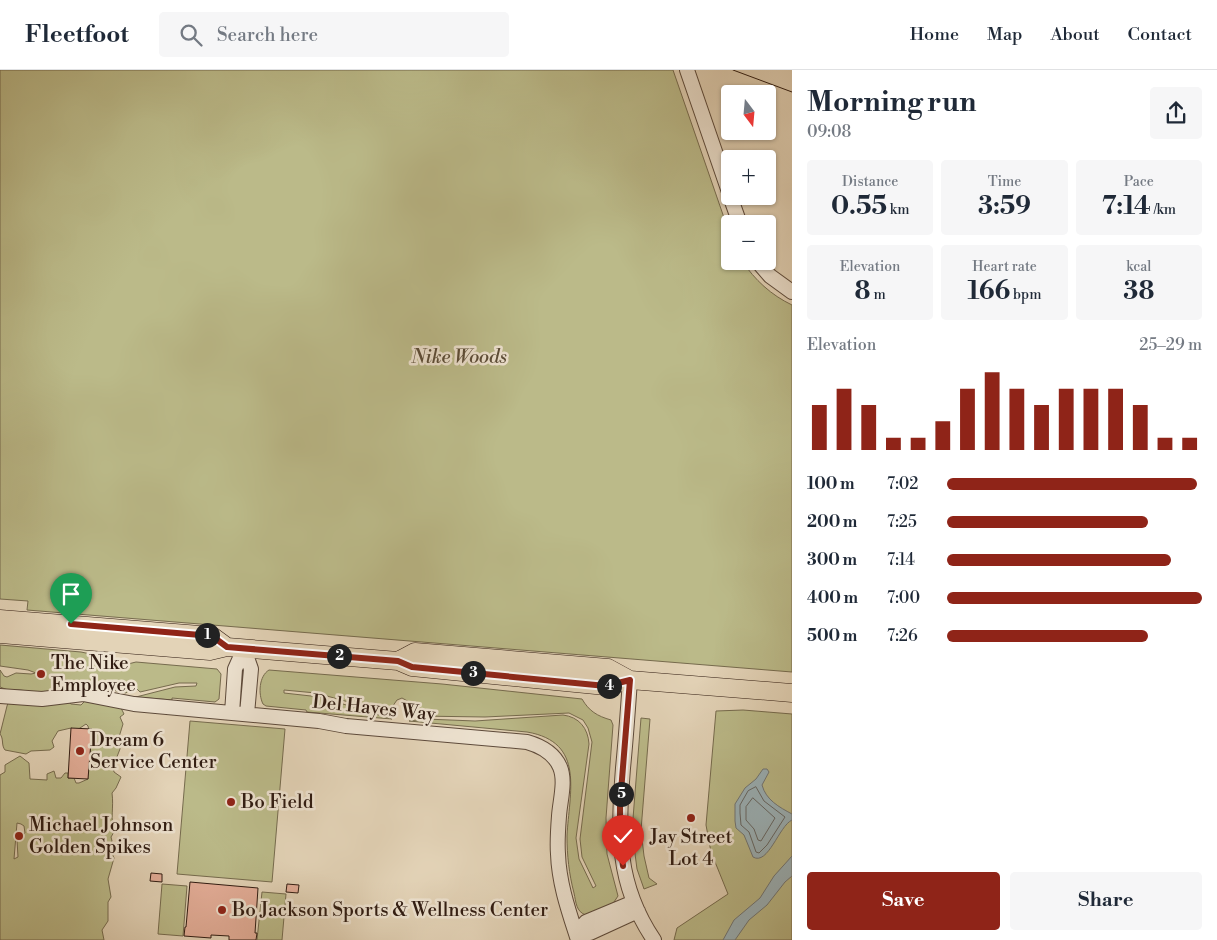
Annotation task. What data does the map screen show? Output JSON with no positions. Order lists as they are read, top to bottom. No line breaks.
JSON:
{"streets":{"street":["Del Hayes Way"]},"parks":["Nike Woods"],"places":["The Nike Employee","Dream 6 Service Center","Bo Field","Jay Street Lot 4","Michael Johnson Golden Spikes","Bo Jackson Sports & Wellness Center"],"north":"bottom","page":{"header":"Fleetfoot","search":"Search here","nav":["Home","Map","About","Contact"],"heading":["Morning run","09:08"],"map_buttons":["+","−"],"stats":[["Distance","0.55 km"],["Time","3:59"],["Pace","7:14 /km"],["Elevation","8 m"],["Heart rate","166 bpm"],["kcal","38"]],"chart":["Elevation","25–29 m"],"list":[{"name":"100 m","note":"7:02"},{"name":"200 m","note":"7:25"},{"name":"300 m","note":"7:14"},{"name":"400 m","note":"7:00"},{"name":"500 m","note":"7:26"}],"pins":["1","2","3","4","5"],"buttons":["Save","Share"]}}
